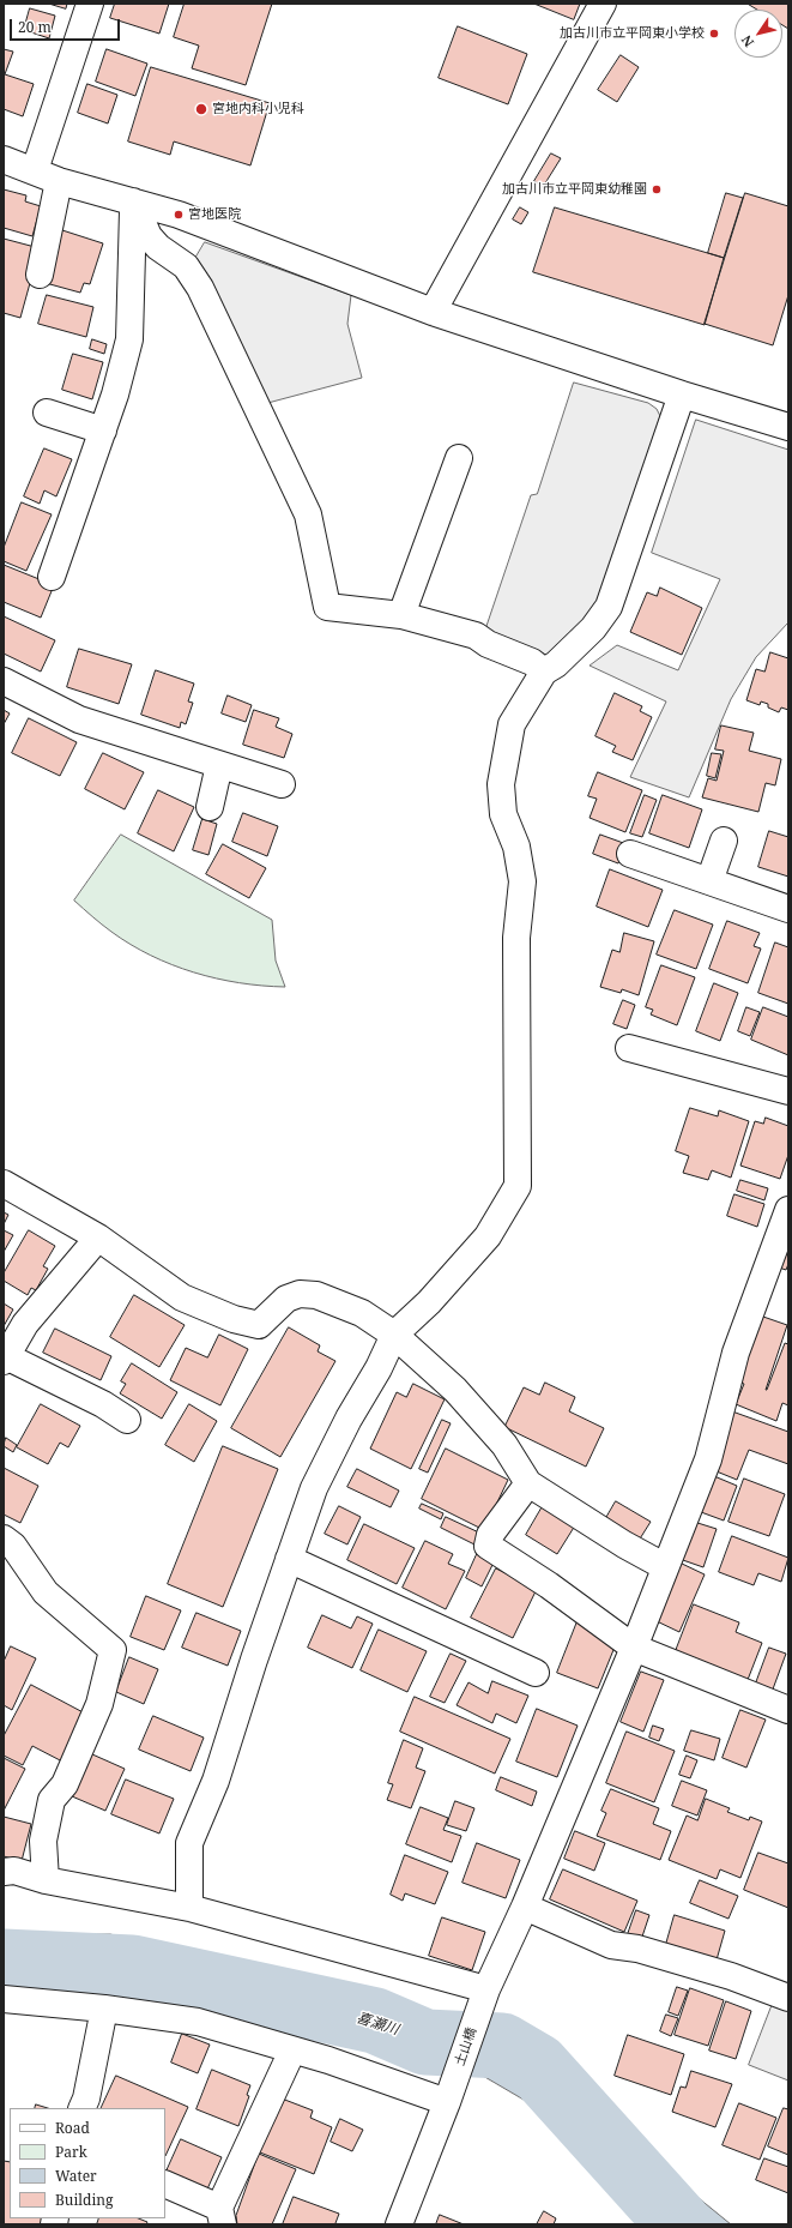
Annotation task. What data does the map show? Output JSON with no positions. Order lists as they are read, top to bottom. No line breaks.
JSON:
{"streets":{"street":["土山橋"]},"water":["喜瀬川"],"places":["加古川市立平岡東小学校","宮地内科小児科","加古川市立平岡東幼稚園","宮地医院"],"legend":["Road","Park","Water","Building"],"scale_bar":"20 m","north":"bottom left"}
